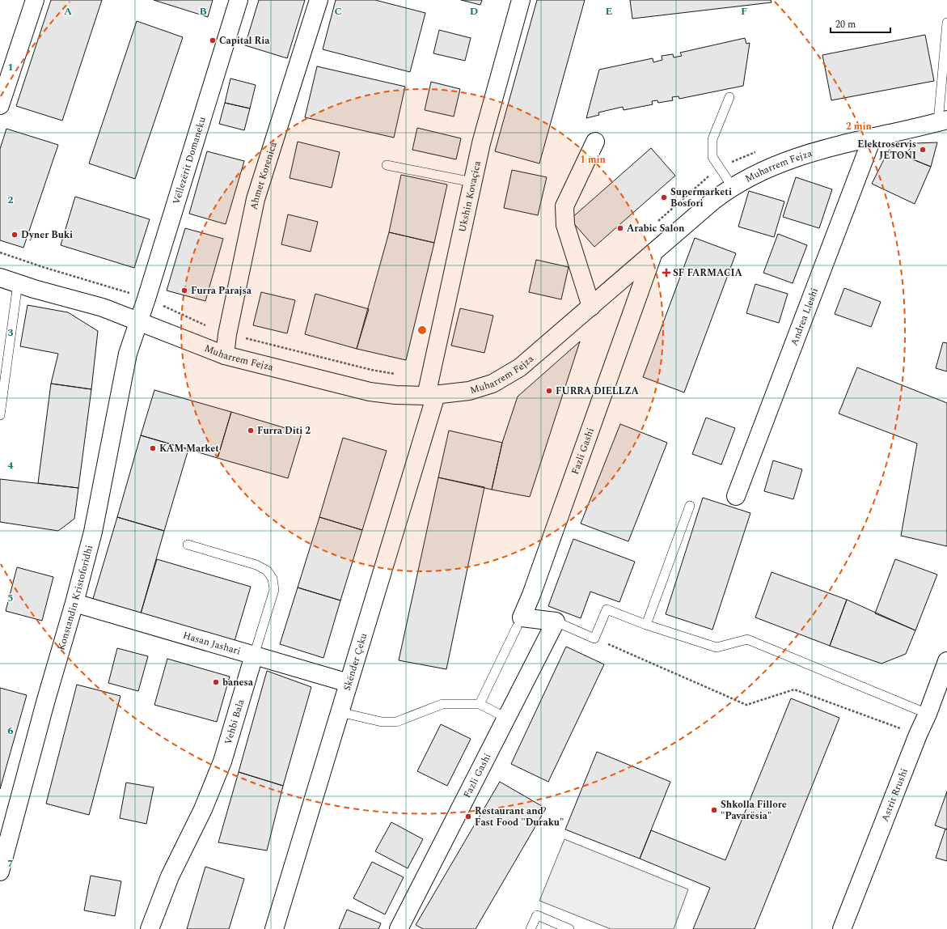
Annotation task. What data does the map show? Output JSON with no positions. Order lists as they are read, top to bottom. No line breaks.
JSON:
{"streets":{"street":["Vëllezërit Domaneku","Muharrem Fejza","Ahmet Korenica","Ukshin Kovaçica","Andrea Lleshi","Fazli Gashi","Konstandin Kristoforidhi","Hasan Jashari","Skënder Çeku","Vehbi Bala","Astrit Rrushi"]},"crossings":[["Vëllezërit Domaneku","Muharrem Fejza"],["Vëllezërit Domaneku","Konstandin Kristoforidhi"],["Muharrem Fejza","Ahmet Korenica"],["Muharrem Fejza","Ukshin Kovaçica"],["Muharrem Fejza","Andrea Lleshi"],["Muharrem Fejza","Fazli Gashi"],["Muharrem Fejza","Konstandin Kristoforidhi"],["Muharrem Fejza","Skënder Çeku"],["Ukshin Kovaçica","Skënder Çeku"],["Konstandin Kristoforidhi","Hasan Jashari"],["Hasan Jashari","Skënder Çeku"],["Hasan Jashari","Vehbi Bala"]],"places":{"other":["Capital Ria","Elektroservis JETONI","Supermarketi Bosfori","Arabic Salon","Dyner Buki","Furra Parajsa","FURRA DIELLZA","Furra Diti 2","KAM Market","banesa","Shkolla Fillore \"Pavarësia\"","Restaurant and Fast Food \"Duraku\""],"health":["SF FARMACIA"]},"scale_bar":"20 m","grid":{"columns":["A","B","C","D","E","F"],"rows":["1","2","3","4","5","6","7"]},"rings":["2 min","1 min"]}
